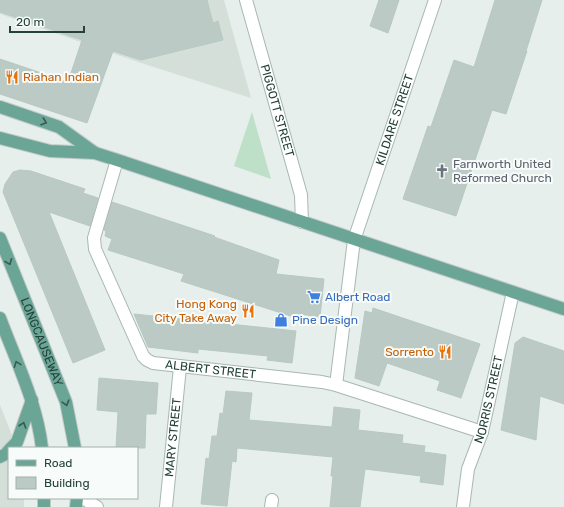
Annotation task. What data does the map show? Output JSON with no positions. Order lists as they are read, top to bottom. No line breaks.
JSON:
{"streets":{"main road":["LONGCAUSEWAY"],"street":["PIGGOTT STREET","KILDARE STREET","ALBERT STREET","NORRIS STREET","MARY STREET"]},"crossings":[["KILDARE STREET","ALBERT STREET"],["ALBERT STREET","NORRIS STREET"],["ALBERT STREET","MARY STREET"]],"places":{"restaurant":["Riahan Indian","Hong Kong City Take Away","Sorrento"],"church":["Farnworth United Reformed Church"],"supermarket":["Albert Road"],"shop":["Pine Design"]},"legend":["Road","Building"],"scale_bar":"20 m"}
